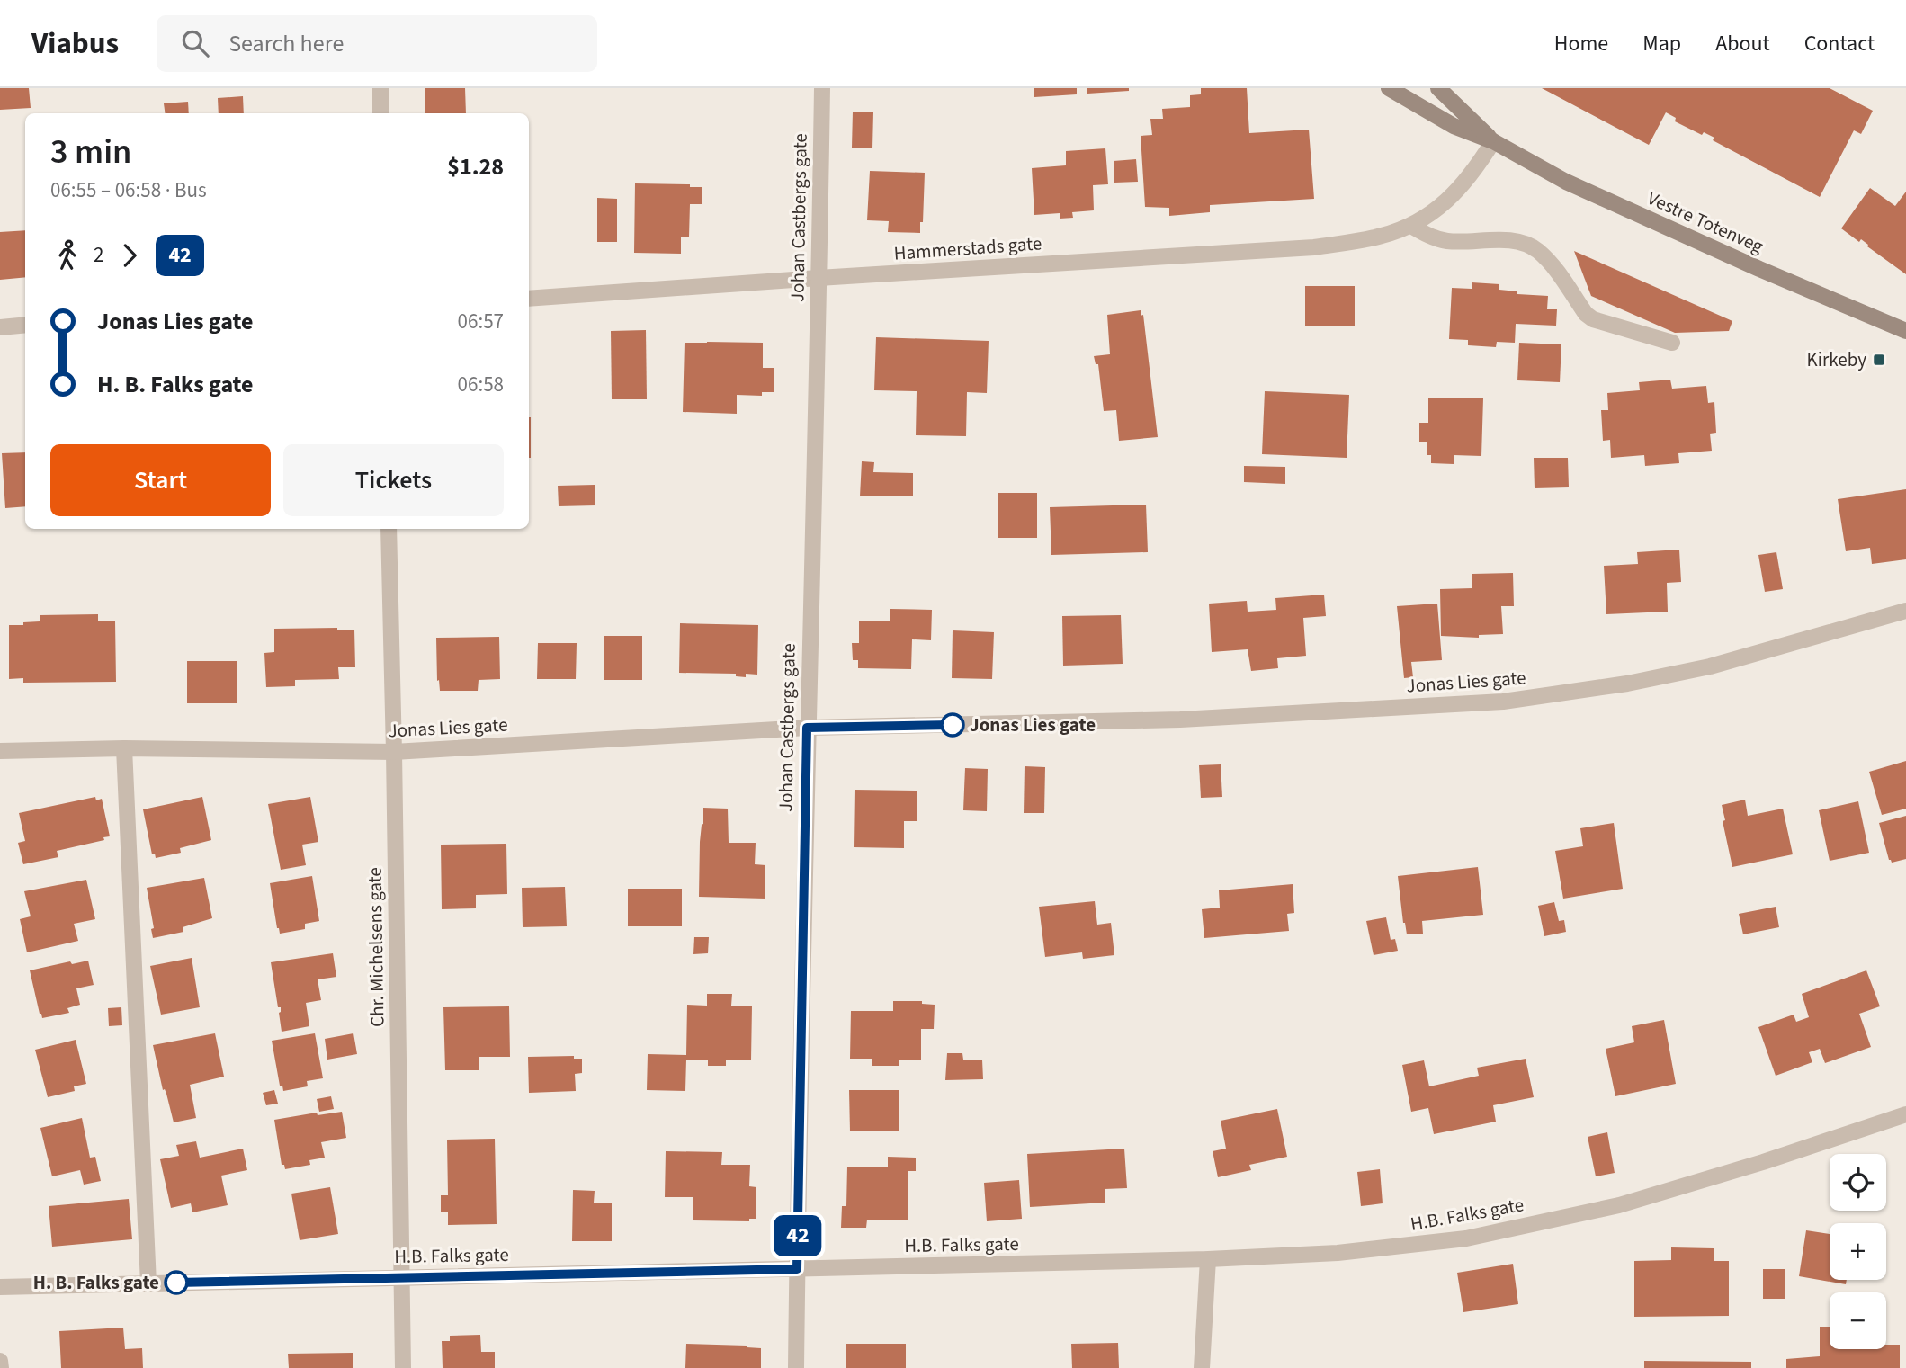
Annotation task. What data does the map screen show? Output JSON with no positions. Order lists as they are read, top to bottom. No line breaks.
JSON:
{"streets":{"main road":["Vestre Totenveg"],"street":["Johan Castbergs gate","Hammerstads gate","Jonas Lies gate","Chr. Michelsens gate","H.B. Falks gate"]},"crossings":[["Johan Castbergs gate","Hammerstads gate"],["Johan Castbergs gate","Jonas Lies gate"],["Johan Castbergs gate","H.B. Falks gate"],["Vestre Totenveg","Hammerstads gate"],["Jonas Lies gate","Chr. Michelsens gate"],["Chr. Michelsens gate","H.B. Falks gate"]],"places":{"transit":["Kirkeby"],"other":["Jonas Lies gate","H. B. Falks gate"]},"lines":["bus line 42"],"page":{"header":"Viabus","search":"Search here","nav":["Home","Map","About","Contact"],"on_map":"42","heading":["3 min","06:55 – 06:58 · Bus","$1.28"],"legs":["2","42"],"list":[{"name":"Jonas Lies gate","value":"06:57"},{"name":"H. B. Falks gate","value":"06:58"}],"buttons":["Start","Tickets"],"map_buttons":["+","−"]}}
